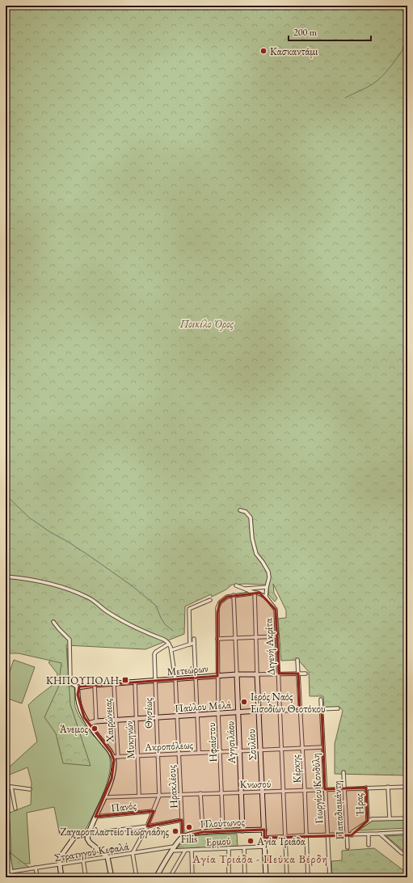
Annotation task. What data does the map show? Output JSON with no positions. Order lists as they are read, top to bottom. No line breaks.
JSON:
{"streets":{"street":["Διγενή Ακρίτα","Μετεώρων","Παύλου Μελά","Θησέως","Χαιρώνειας","Μυκηνών","Ηφαίστου","Αγησιλάου","Σουλίου","Ακροπόλεως","Κέρκης","Κνωσού","Ηρακλέους","Γεωργίου Κονδύλη","Ήρας","Πανός","Παπαδιαμάντη","Πλούτωνος","Ερμού","Στρατηγού Κεφαλά"]},"crossings":[["Διγενή Ακρίτα","Μετεώρων"],["Διγενή Ακρίτα","Παύλου Μελά"],["Διγενή Ακρίτα","Ακροπόλεως"],["Διγενή Ακρίτα","Κνωσού"],["Μετεώρων","Θησέως"],["Μετεώρων","Χαιρώνειας"],["Μετεώρων","Μυκηνών"],["Μετεώρων","Ηφαίστου"],["Μετεώρων","Αγησιλάου"],["Μετεώρων","Σουλίου"],["Μετεώρων","Κέρκης"],["Μετεώρων","Ηρακλέους"],["Παύλου Μελά","Θησέως"],["Παύλου Μελά","Χαιρώνειας"],["Παύλου Μελά","Μυκηνών"],["Παύλου Μελά","Ηφαίστου"],["Παύλου Μελά","Αγησιλάου"],["Παύλου Μελά","Σουλίου"],["Παύλου Μελά","Κέρκης"],["Παύλου Μελά","Ηρακλέους"],["Παύλου Μελά","Γεωργίου Κονδύλη"],["Θησέως","Ακροπόλεως"],["Θησέως","Κνωσού"],["Θησέως","Ηρακλέους"],["Θησέως","Πανός"],["Θησέως","Στρατηγού Κεφαλά"],["Χαιρώνειας","Ακροπόλεως"],["Μυκηνών","Ακροπόλεως"],["Μυκηνών","Κνωσού"],["Ηφαίστου","Αγησιλάου"],["Ηφαίστου","Ακροπόλεως"],["Ηφαίστου","Κνωσού"],["Ηφαίστου","Πλούτωνος"],["Αγησιλάου","Ακροπόλεως"],["Αγησιλάου","Κνωσού"],["Αγησιλάου","Πλούτωνος"],["Σουλίου","Ακροπόλεως"],["Σουλίου","Κνωσού"],["Σουλίου","Πλούτωνος"],["Σουλίου","Ερμού"],["Ακροπόλεως","Κέρκης"],["Ακροπόλεως","Ηρακλέους"],["Ακροπόλεως","Γεωργίου Κονδύλη"],["Κέρκης","Κνωσού"],["Κνωσού","Ηρακλέους"],["Κνωσού","Γεωργίου Κονδύλη"],["Κνωσού","Ήρας"],["Κνωσού","Παπαδιαμάντη"],["Ηρακλέους","Πλούτωνος"]],"districts":["Αγία Τριάδα - Πεύκα Βέρδη"],"parks":["Ποικίλο Όρος"],"places":{"other":["Κασκαντάμι","Ιερός Ναός Εισοδίων Θεοτόκου","Άνεμος","Filis","Ζαχαροπλαστείο Γεωργιάδης","Αγία Τριάδα"],"transit":["ΚΗΠΟΥΠΟΛΗ"]},"scale_bar":"200 m"}
